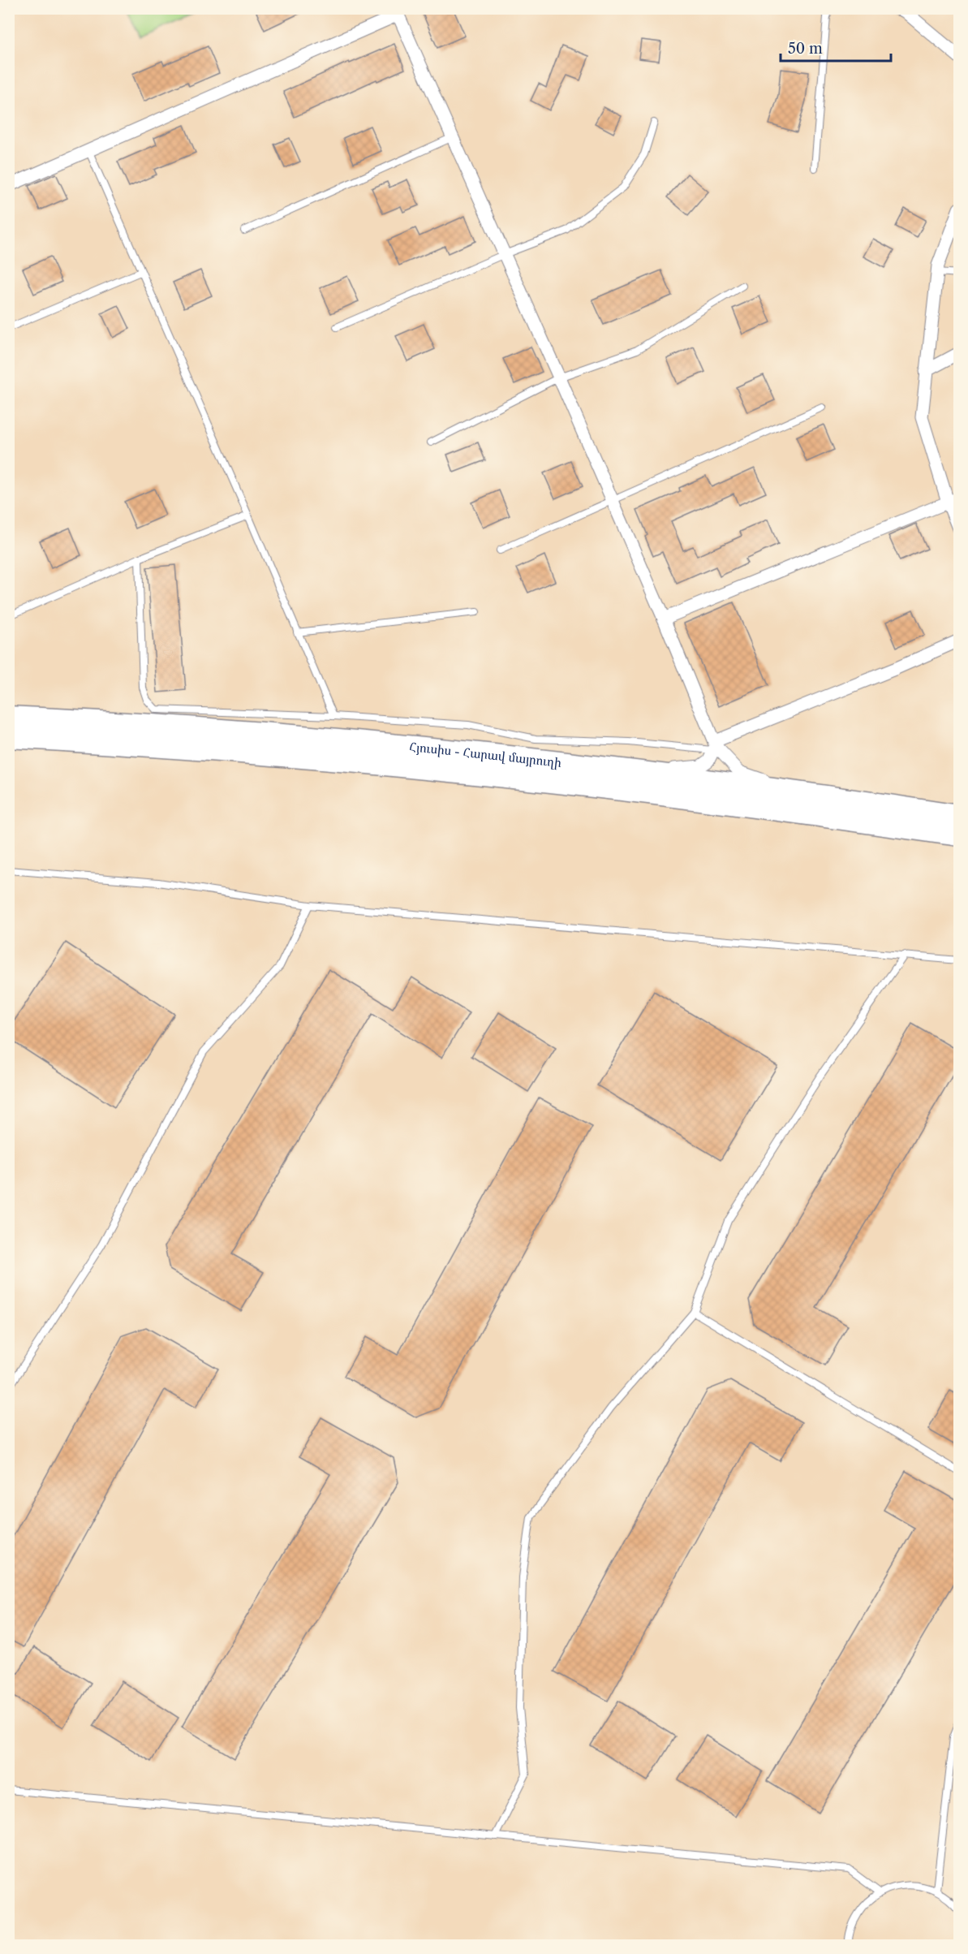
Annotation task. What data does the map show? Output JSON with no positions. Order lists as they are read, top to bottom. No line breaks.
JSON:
{"streets":{"highway":["Հյուսիս - Հարավ մայրուղի"]},"scale_bar":"50 m"}
